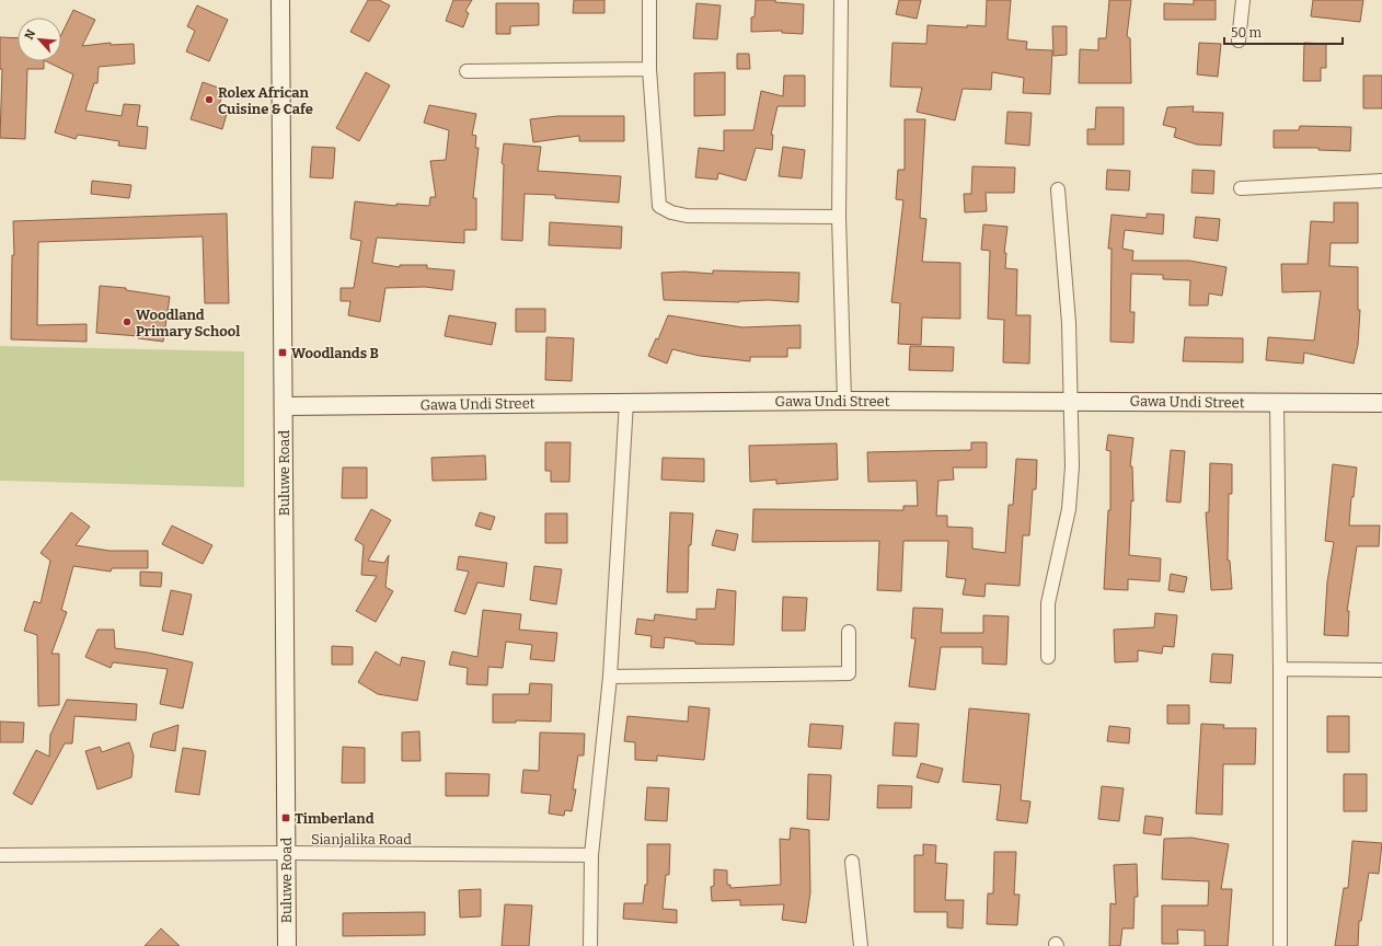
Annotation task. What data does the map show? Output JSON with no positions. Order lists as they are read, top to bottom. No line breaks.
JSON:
{"streets":{"street":["Gawa Undi Street","Buluwe Road","Sianjalika Road"]},"crossings":[["Gawa Undi Street","Buluwe Road"],["Buluwe Road","Sianjalika Road"]],"places":{"other":["Rolex African Cuisine & Cafe","Woodland Primary School"],"transit":["Woodlands B","Timberland"]},"scale_bar":"50 m","north":"top left"}
